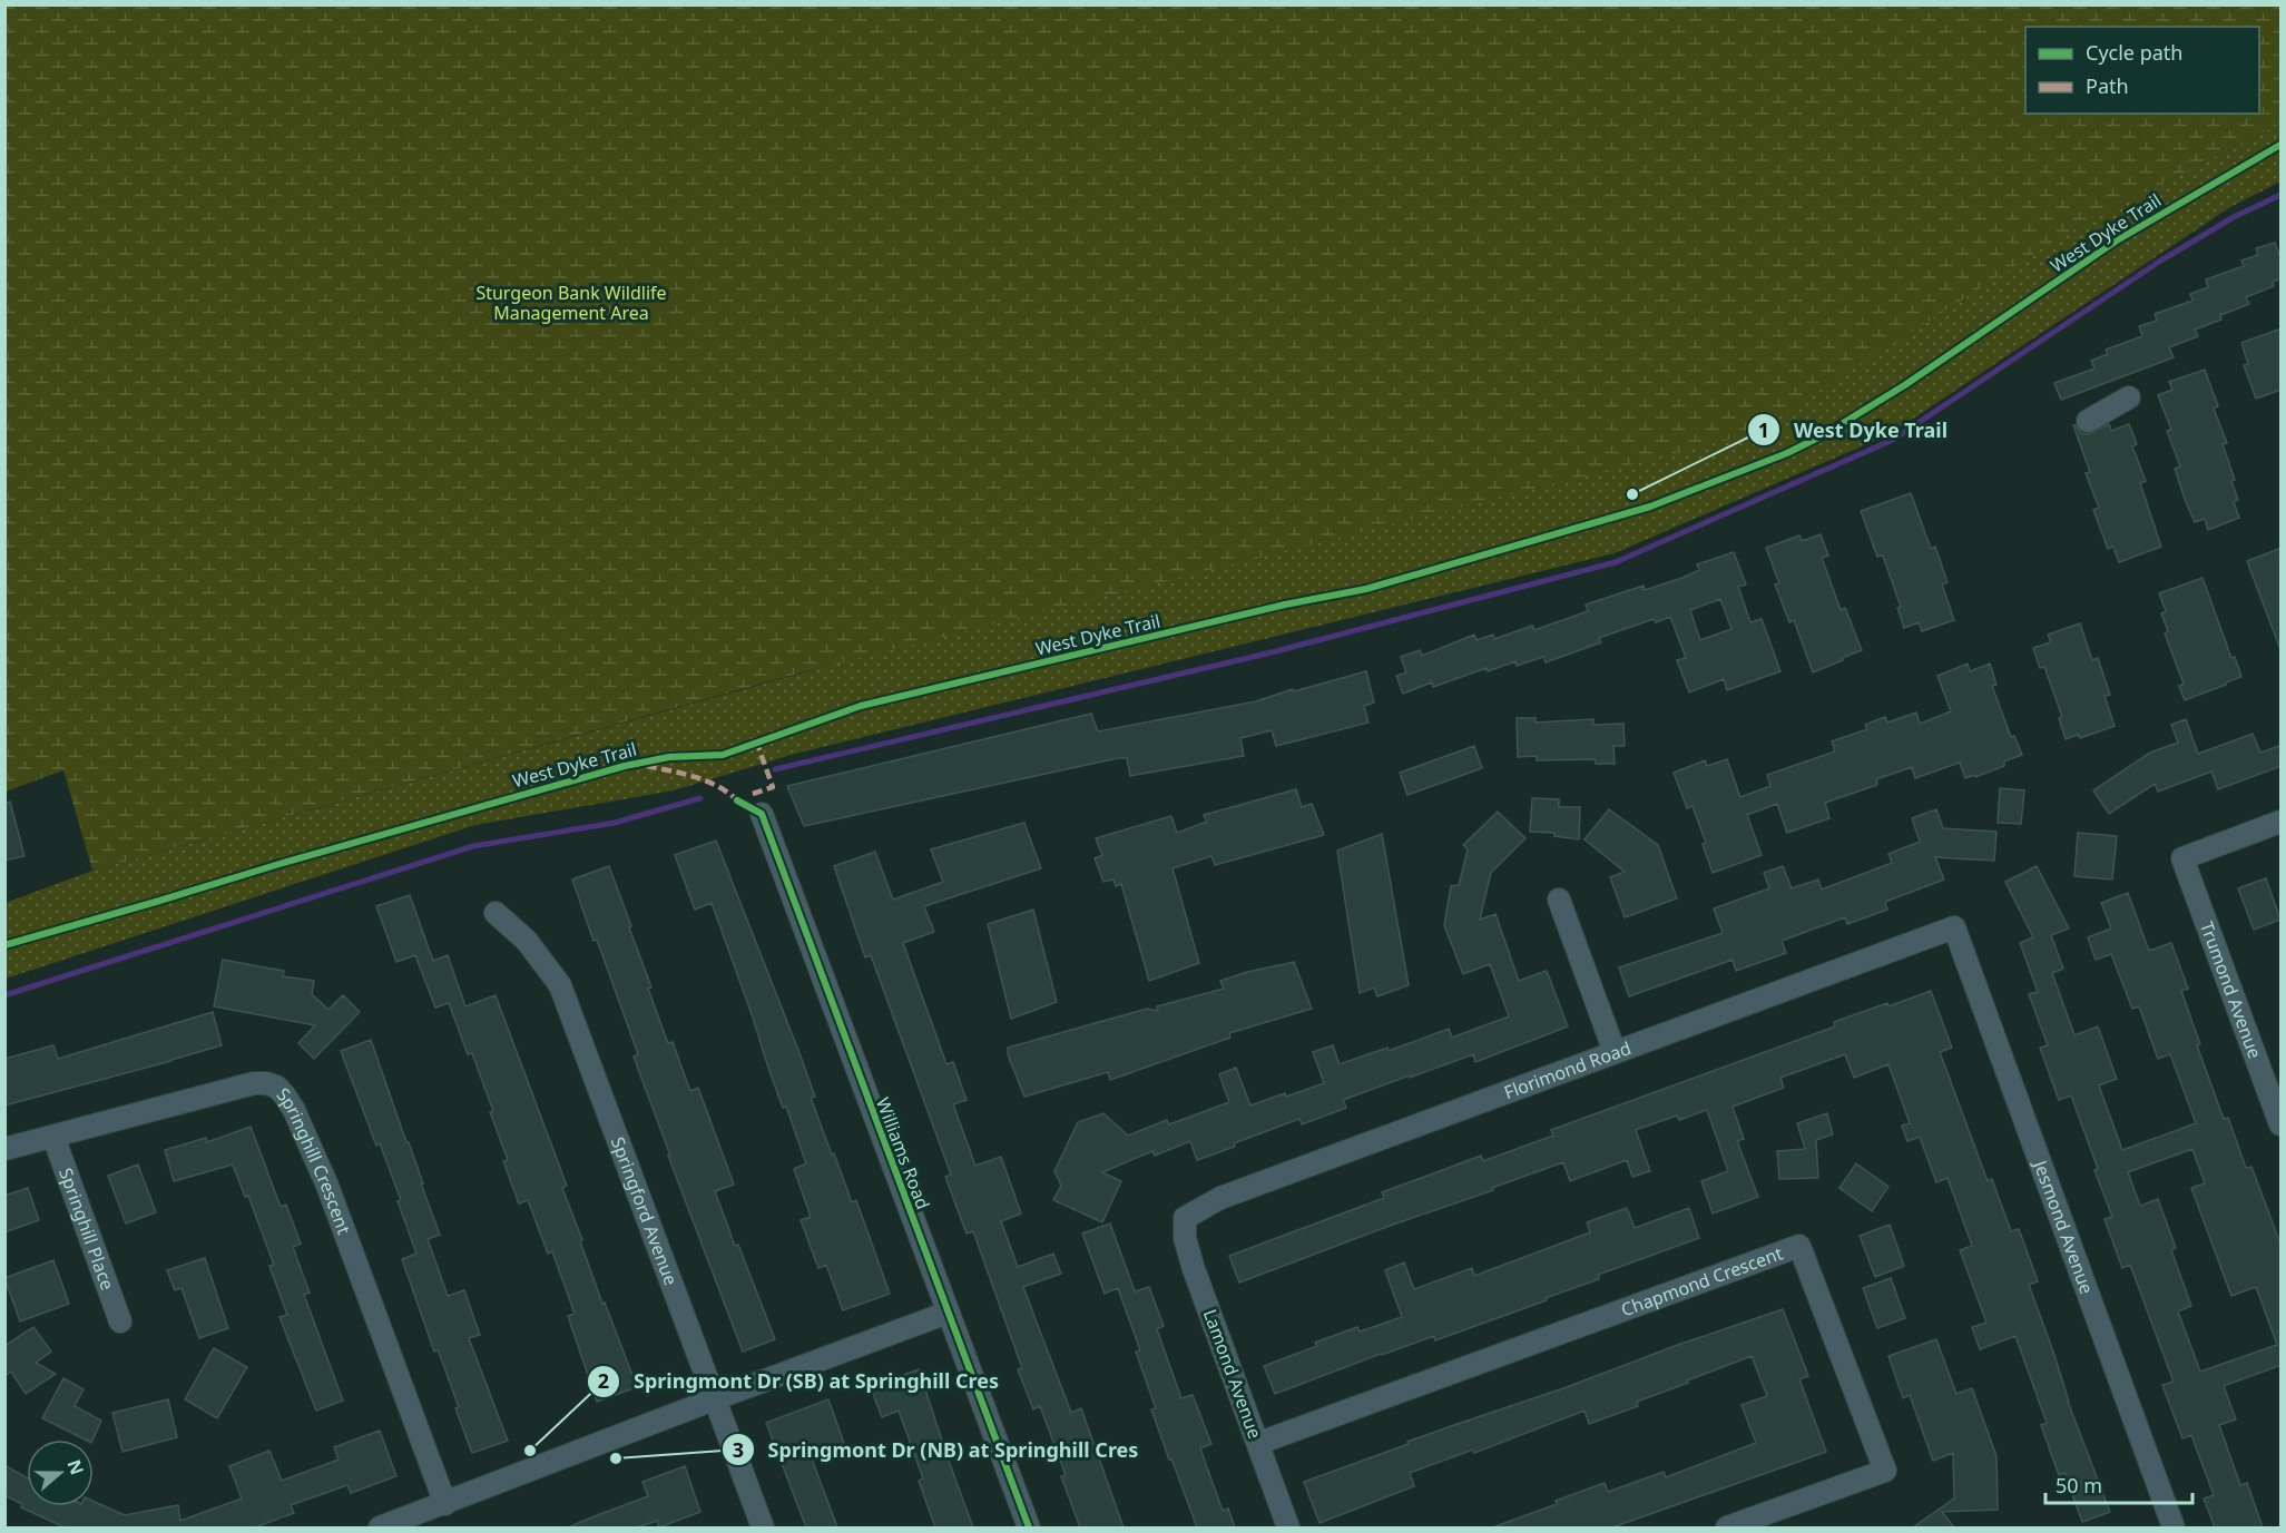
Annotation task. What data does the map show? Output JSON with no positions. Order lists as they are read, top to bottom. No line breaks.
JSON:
{"streets":{"street":["Trumond Avenue","Florimond Road","Williams Road","Springhill Crescent","Springford Avenue","Jesmond Avenue","Springhill Place","Chapmond Crescent","Lamond Avenue"],"cycle path":["West Dyke Trail"]},"crossings":[["Florimond Road","Jesmond Avenue"],["Florimond Road","Lamond Avenue"],["Springhill Crescent","Springhill Place"],["Chapmond Crescent","Lamond Avenue"]],"parks":["Sturgeon Bank Wildlife Management Area"],"places":["West Dyke Trail","Springmont Dr (SB) at Springhill Cres","Springmont Dr (NB) at Springhill Cres"],"legend":["Cycle path","Path"],"scale_bar":"50 m","north":"right"}
